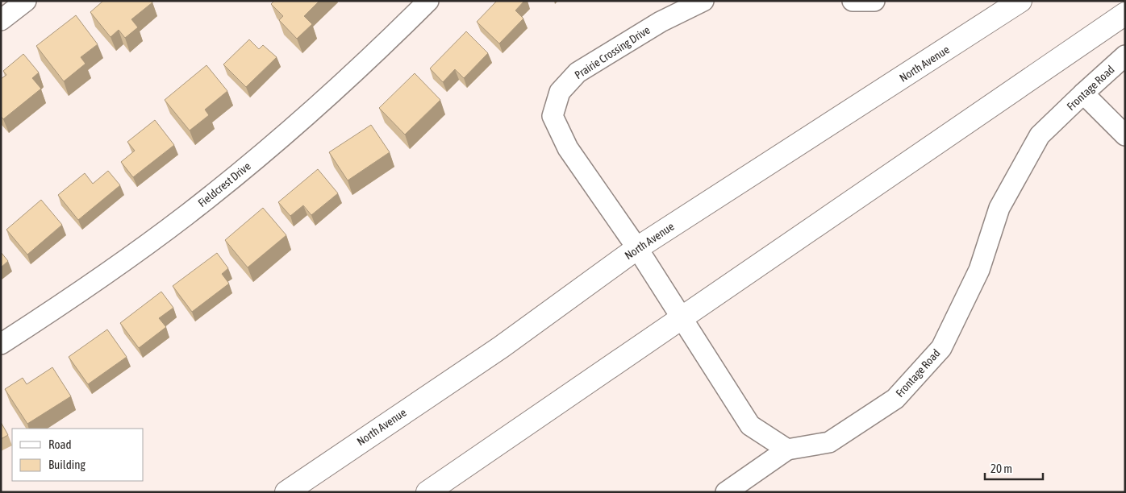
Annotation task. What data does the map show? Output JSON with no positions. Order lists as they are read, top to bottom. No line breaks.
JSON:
{"streets":{"main road":["North Avenue"],"street":["Prairie Crossing Drive","Frontage Road","Fieldcrest Drive"]},"crossings":[["Prairie Crossing Drive","North Avenue"]],"legend":["Road","Building"],"scale_bar":"20 m"}
